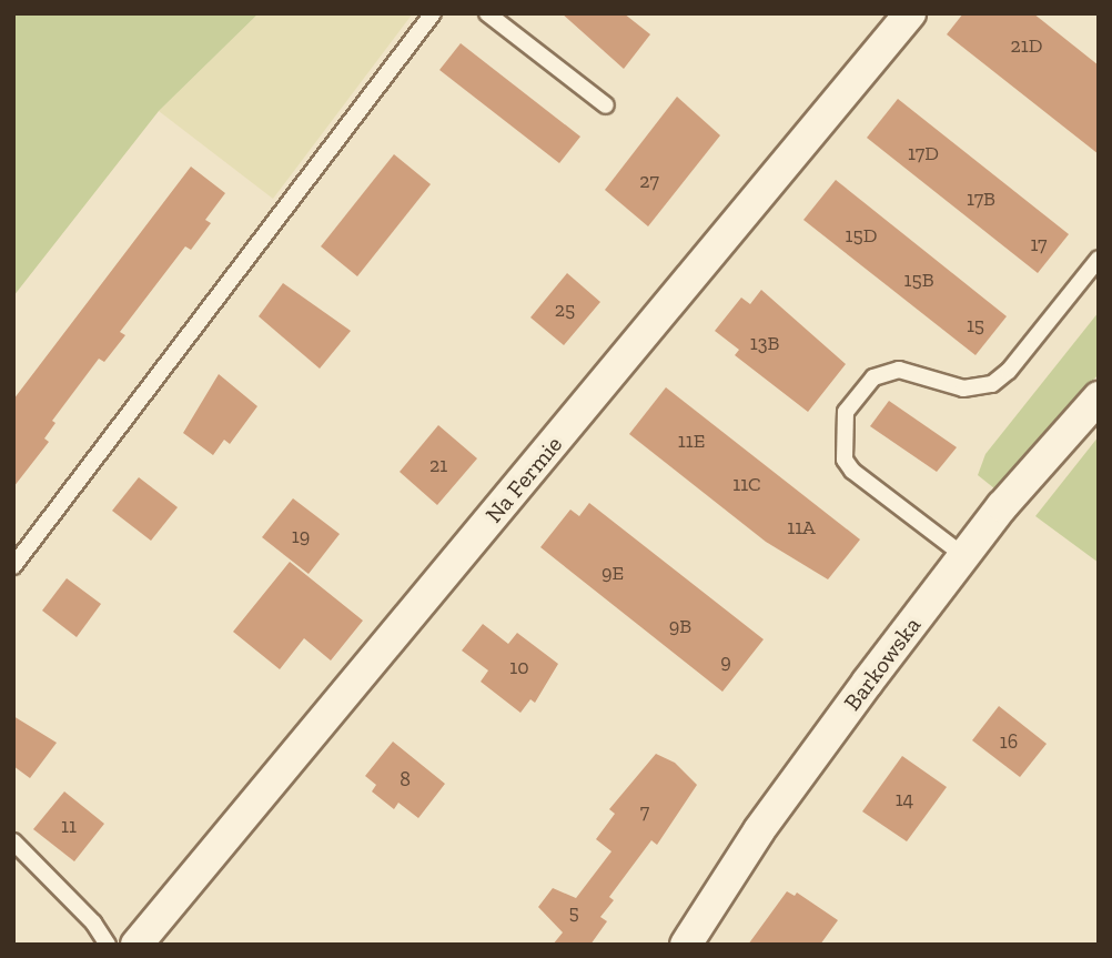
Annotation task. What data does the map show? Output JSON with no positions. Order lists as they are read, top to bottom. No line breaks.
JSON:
{"streets":{"street":["Na Fermie","Barkowska"]},"house_numbers":["21D","17D","27","17B","15D","17","15B","25","15","13B","11E","21","11C","11A","19","9E","9B","9","10","16","8","14","7","11","5"]}
